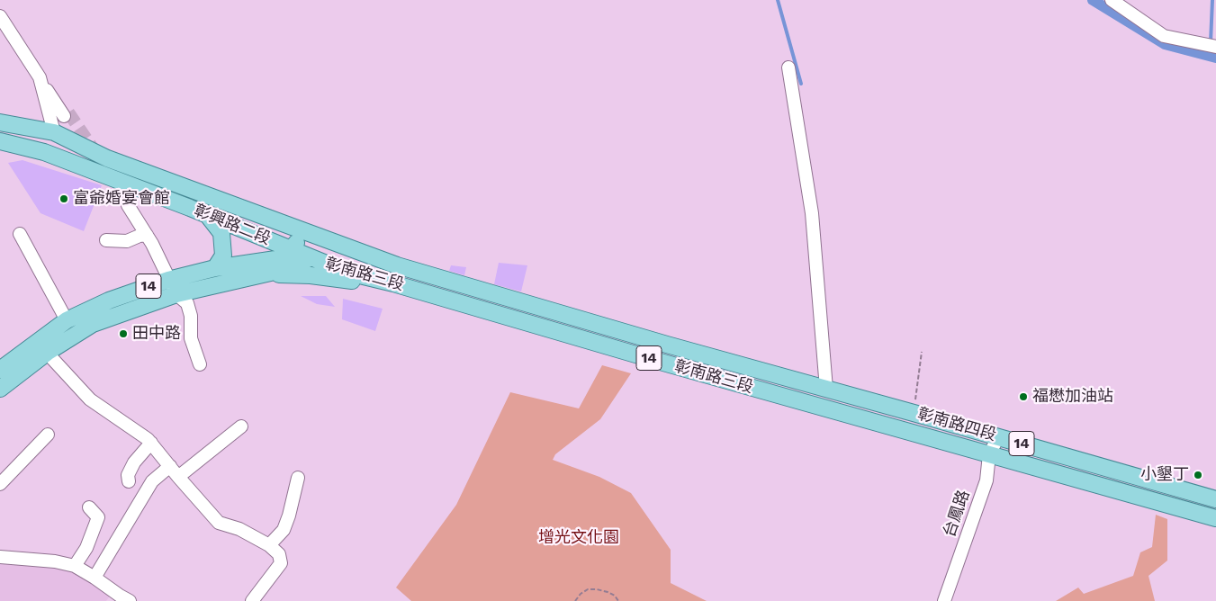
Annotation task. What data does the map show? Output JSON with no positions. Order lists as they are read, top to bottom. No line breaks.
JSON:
{"streets":{"main road":["彰興路二段","彰南路三段","14","彰南路四段"],"street":["台鳳路"]},"crossings":[["彰興路二段","彰南路三段"],["彰興路二段","14"],["彰南路三段","彰南路四段"],["彰南路三段","台鳳路"],["彰南路四段","台鳳路"]],"parks":["增光文化園"],"places":["富爺婚宴會館","田中路","福懋加油站","小墾丁"]}
